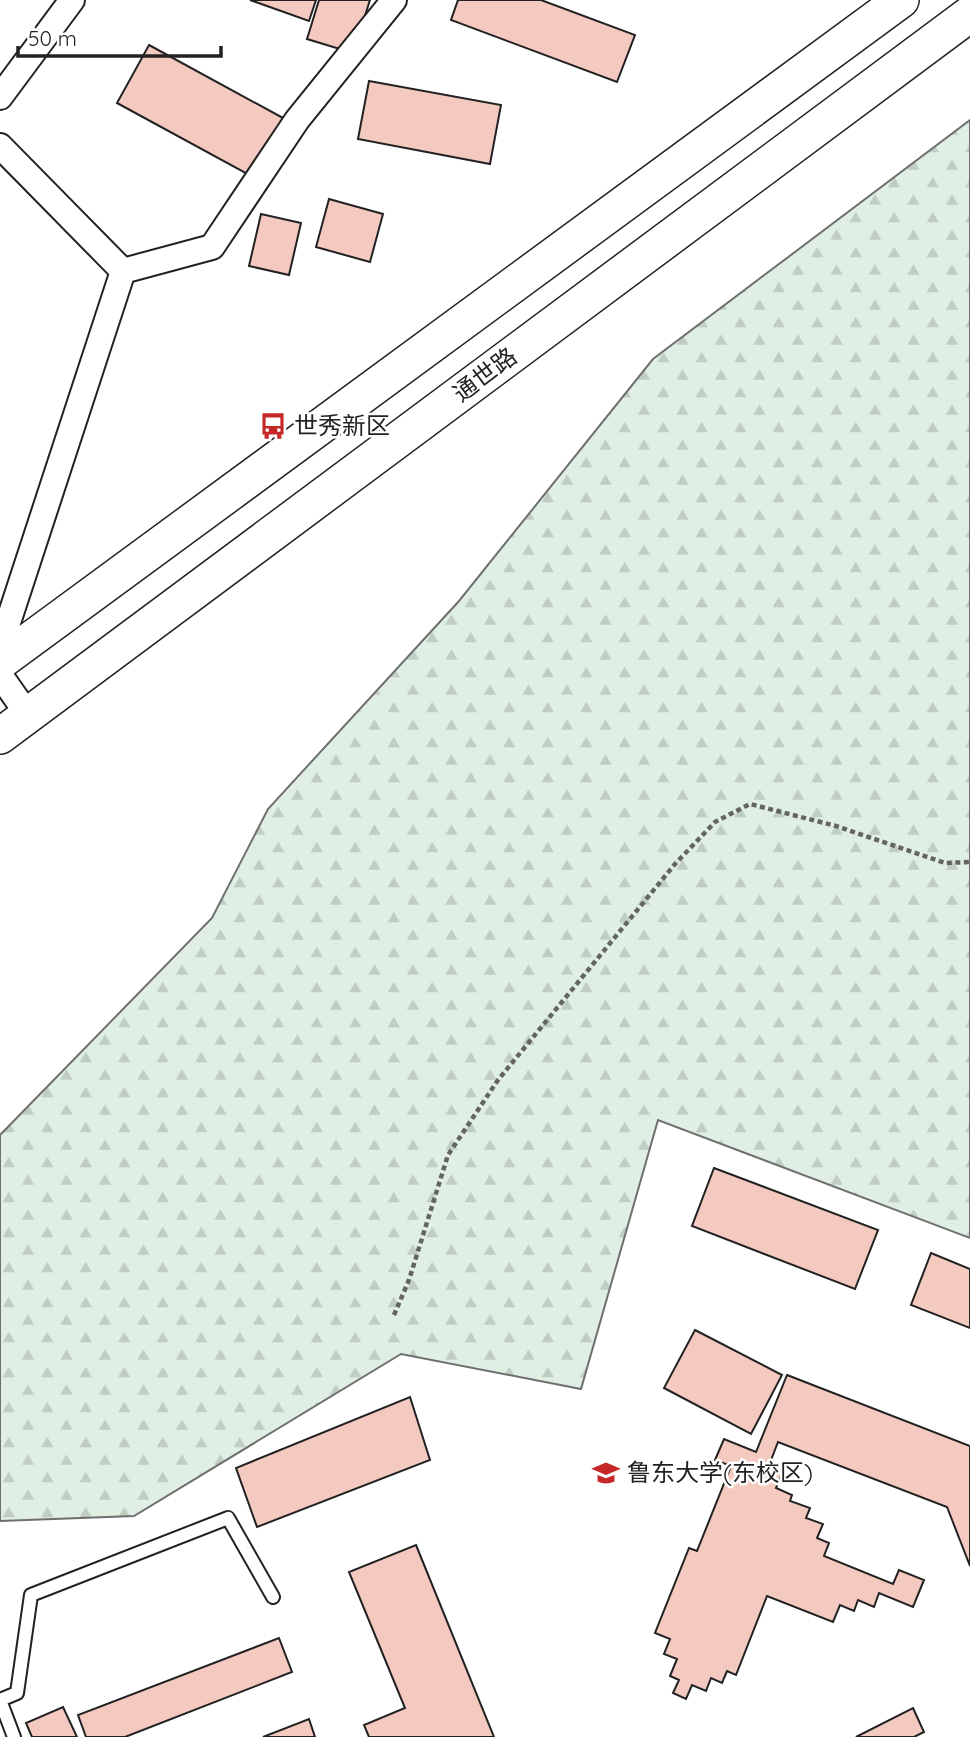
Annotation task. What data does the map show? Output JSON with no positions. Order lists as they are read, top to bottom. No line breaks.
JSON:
{"streets":{"main road":["通世路"]},"places":{"bus stop":["世秀新区"],"school or university":["鲁东大学(东校区)"]},"scale_bar":"50 m"}
